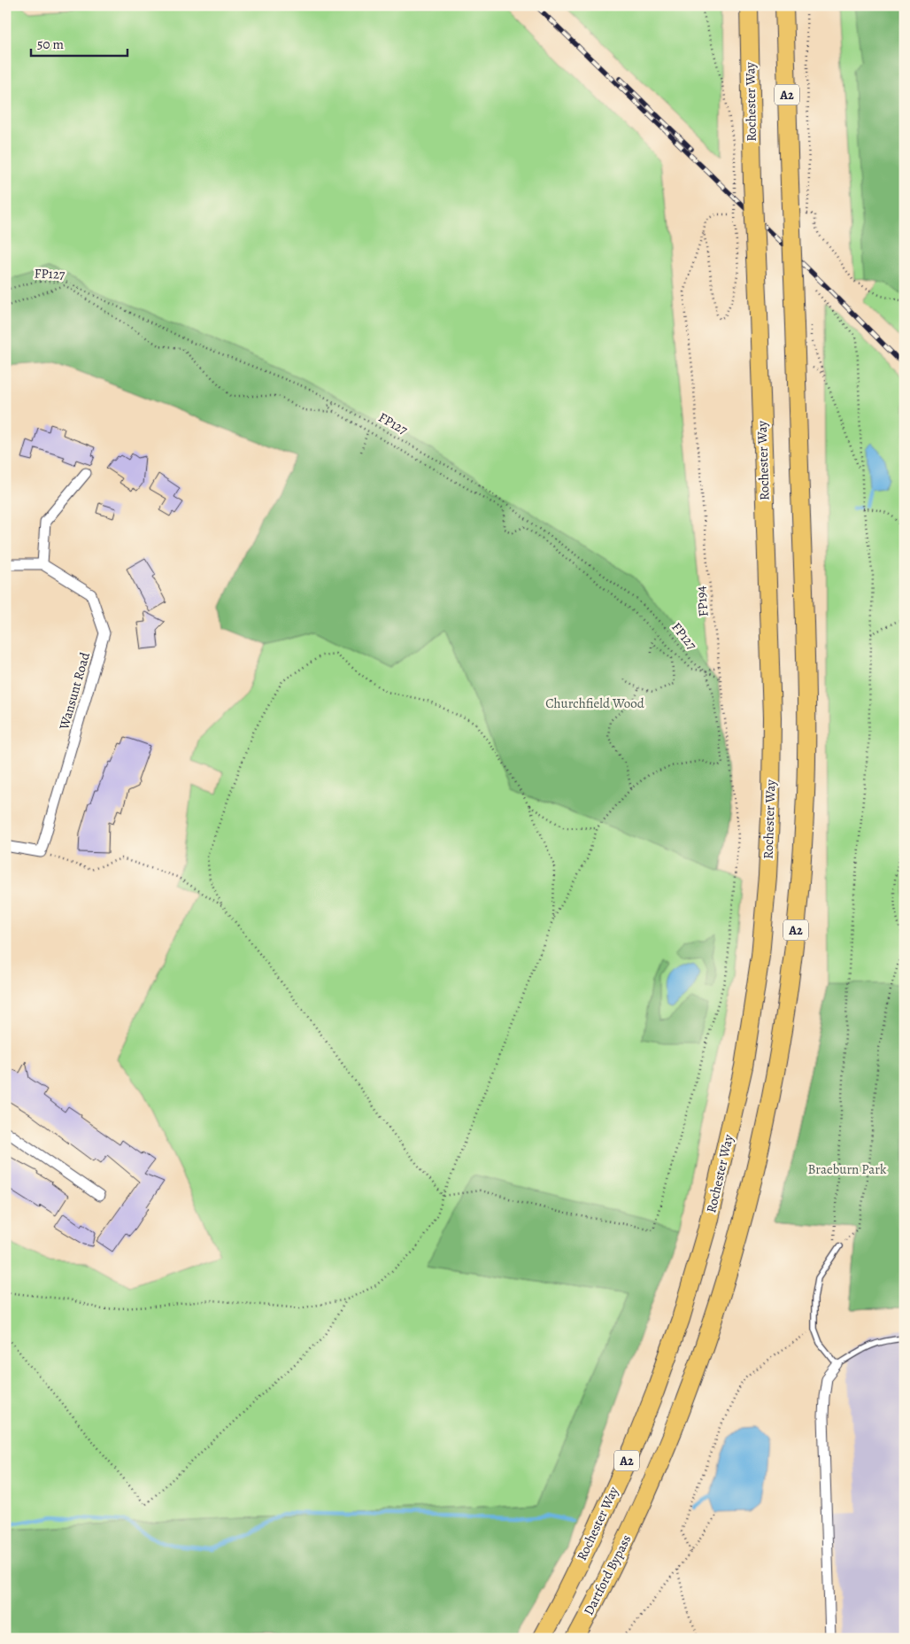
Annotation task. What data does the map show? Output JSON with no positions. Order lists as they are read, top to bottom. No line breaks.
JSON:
{"streets":{"highway":["A2","Rochester Way","Dartford Bypass"],"street":["Wansunt Road"],"path":["FP127","FP194"]},"crossings":[["FP127","FP194"]],"parks":["Churchfield Wood","Braeburn Park"],"scale_bar":"50 m"}
